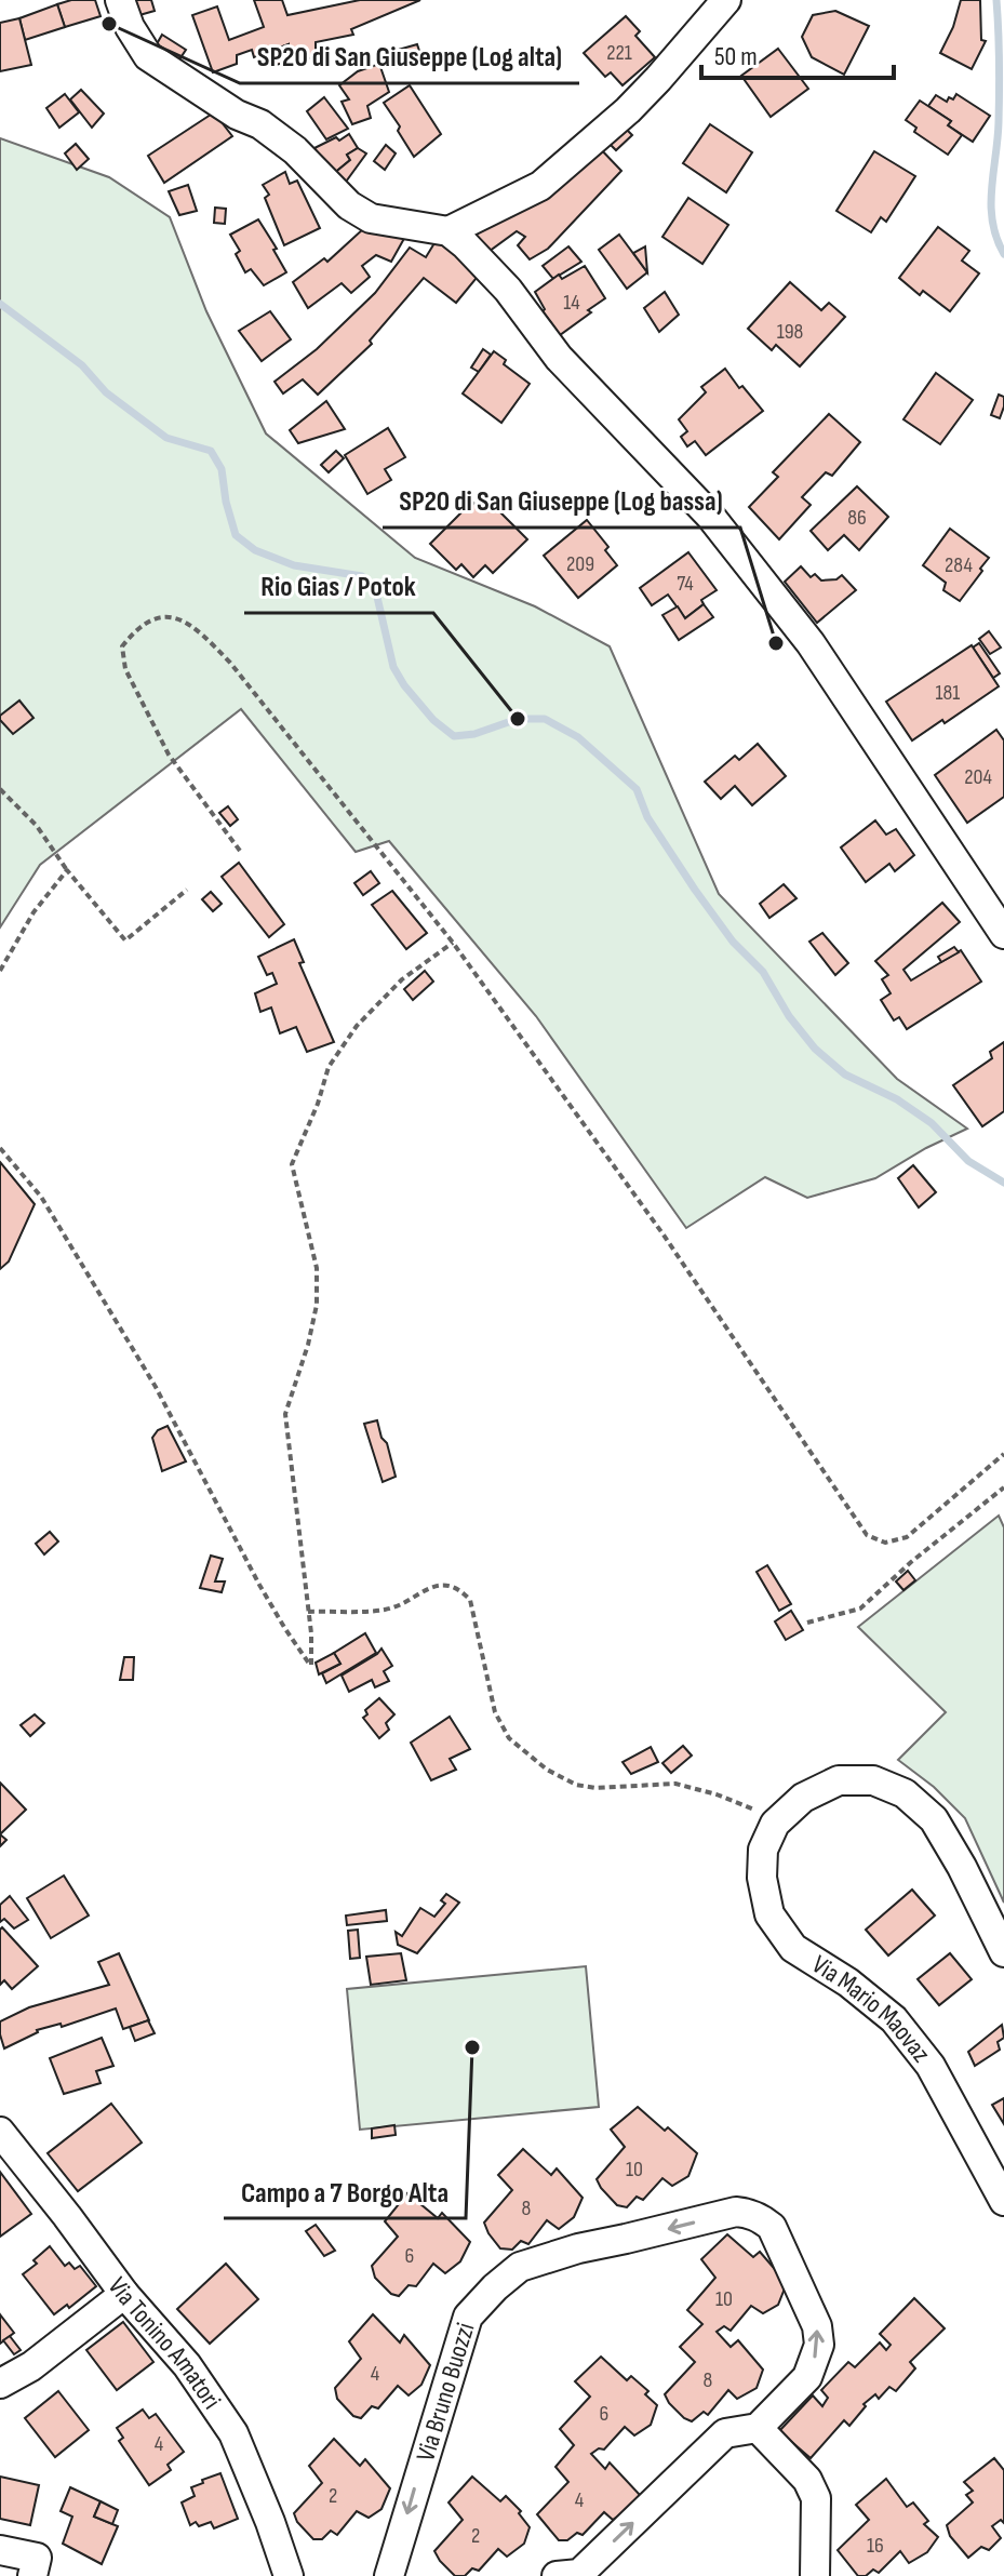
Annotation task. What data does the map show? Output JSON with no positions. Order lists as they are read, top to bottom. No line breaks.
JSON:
{"streets":{"street":["Via Mario Maovaz","Via Tonino Amatori","Via Bruno Buozzi"]},"places":["SP20 di San Giuseppe (Log alta)","SP20 di San Giuseppe (Log bassa)","Rio Gias / Potok","Campo a 7 Borgo Alta"],"house_numbers":["221","14","198","86","209","284","74","181","204","10","8","6","10","4","8","6","4","2","4","2","16"],"scale_bar":"50 m"}
